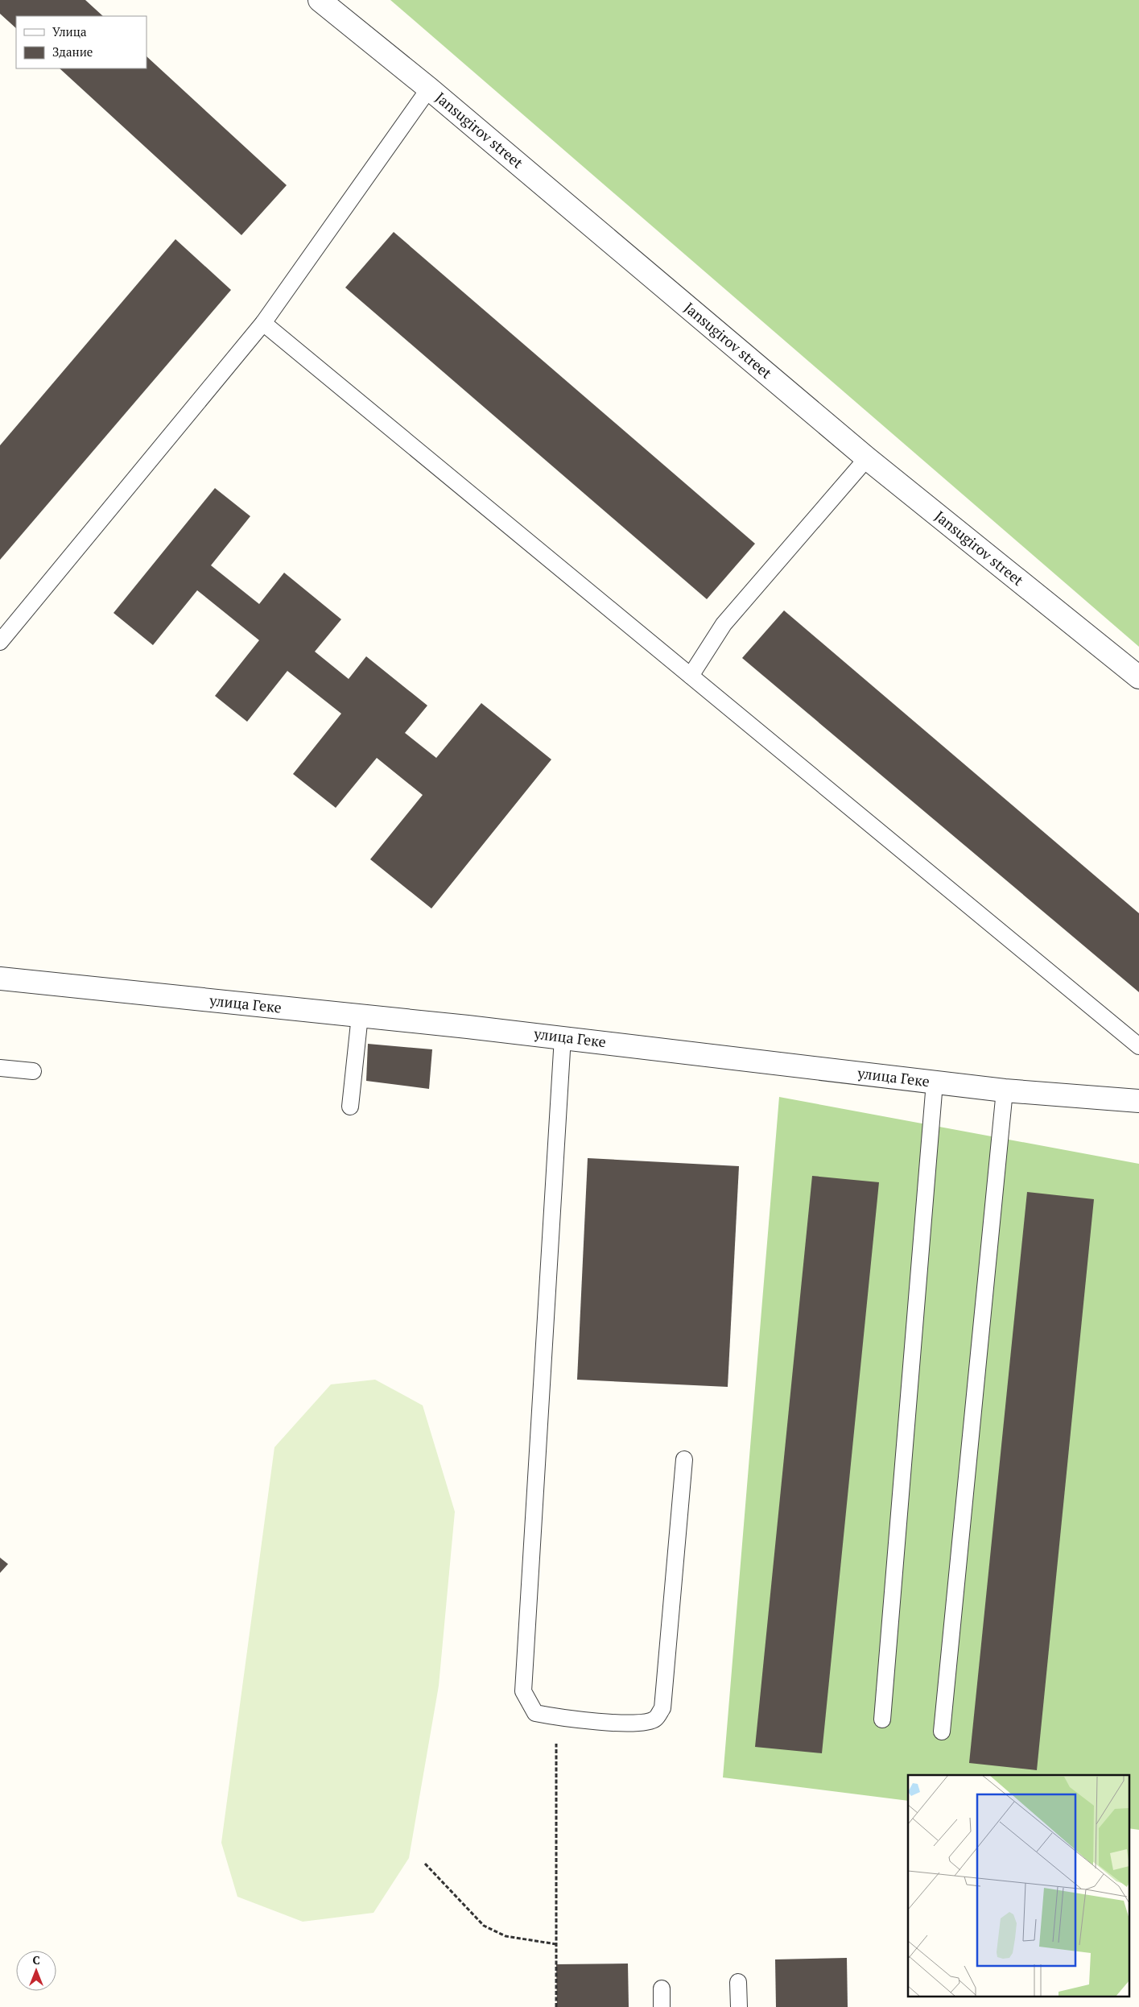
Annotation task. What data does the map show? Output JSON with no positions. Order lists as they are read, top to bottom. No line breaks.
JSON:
{"streets":{"street":["Jansugirov street","улица Геке"]},"legend":["Улица","Здание"],"north":"top"}
